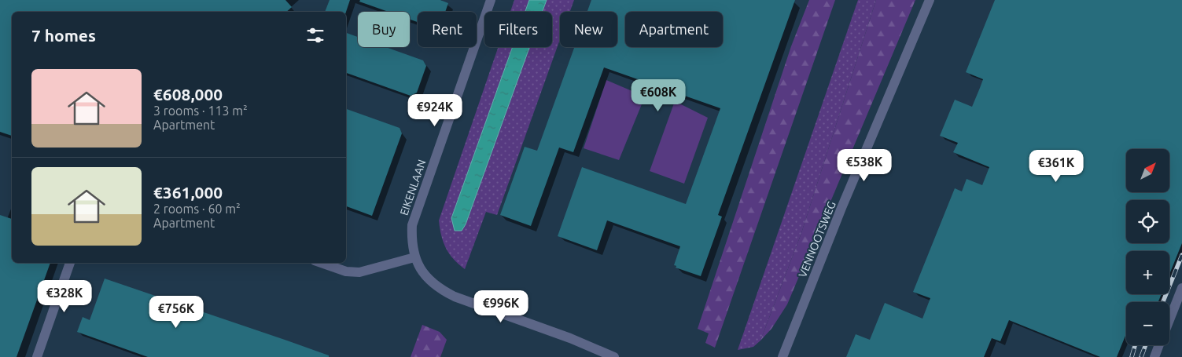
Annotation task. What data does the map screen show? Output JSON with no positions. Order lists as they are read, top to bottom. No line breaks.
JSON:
{"streets":{"street":["EIKENLAAN","VENNOOTSWEG"]},"north":"top right","page":{"chip":["Buy","Rent","Filters","New","Apartment"],"heading":"7 homes","list":[{"name":"€608,000","note":"3 rooms · 113 m² · Apartment"},{"name":"€361,000","note":"2 rooms · 60 m² · Apartment"}],"price":["€608K","€924K","€538K","€361K","€328K","€996K","€756K"],"map_buttons":["+","−"]}}
